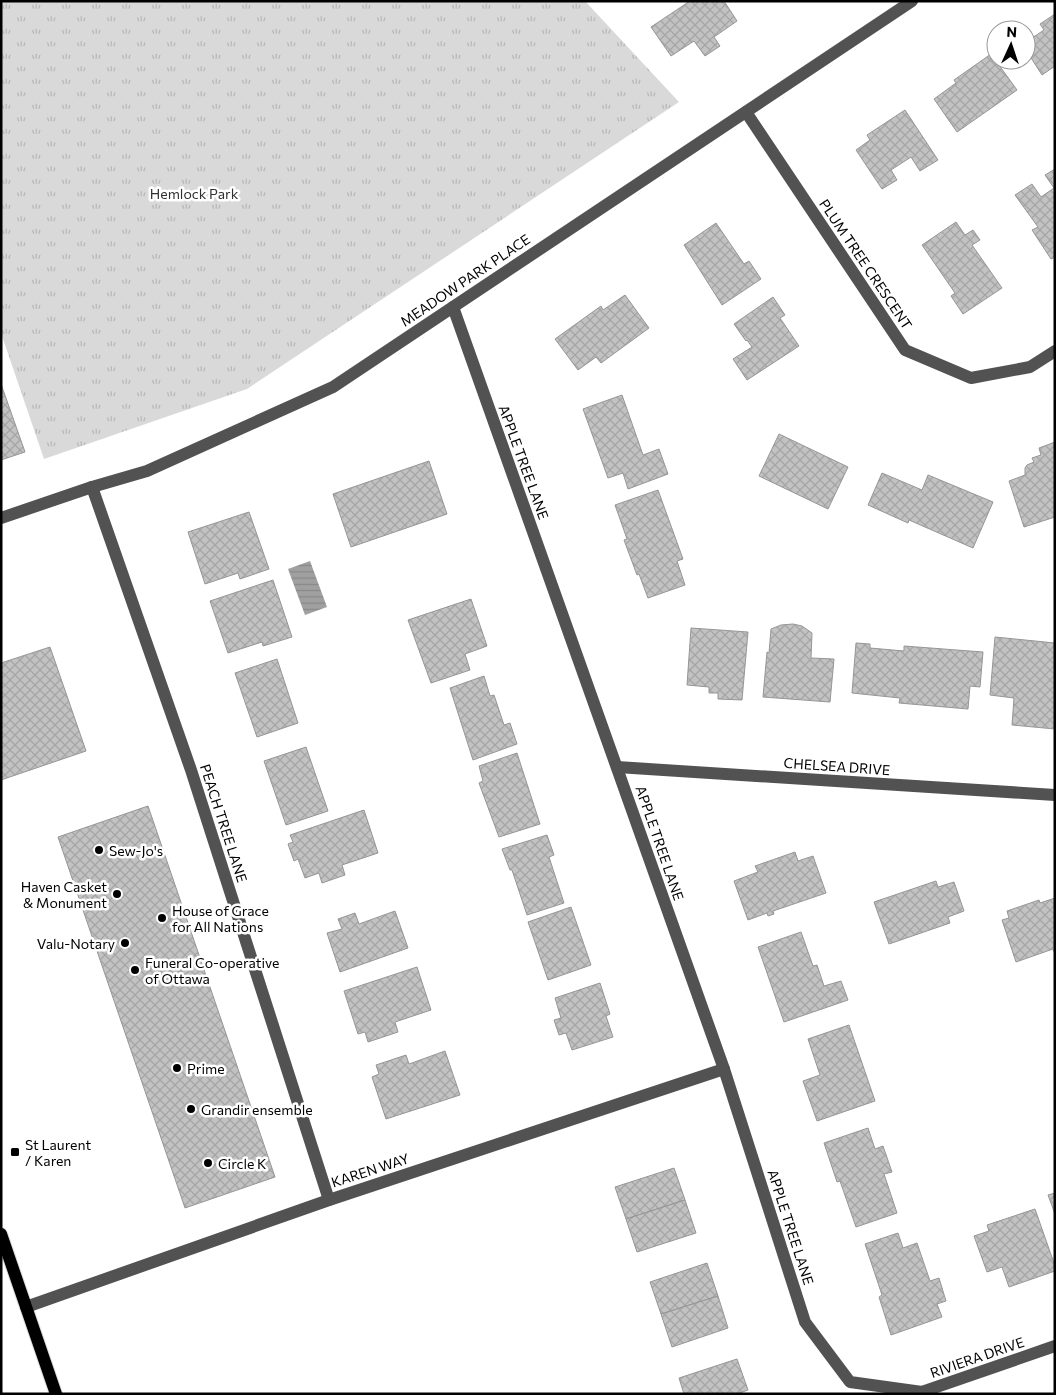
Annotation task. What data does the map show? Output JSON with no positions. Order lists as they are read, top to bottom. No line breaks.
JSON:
{"streets":{"street":["PLUM TREE CRESCENT","MEADOW PARK PLACE","APPLE TREE LANE","CHELSEA DRIVE","PEACH TREE LANE","KAREN WAY","RIVIERA DRIVE"]},"crossings":[["PLUM TREE CRESCENT","MEADOW PARK PLACE"],["MEADOW PARK PLACE","APPLE TREE LANE"],["MEADOW PARK PLACE","PEACH TREE LANE"],["APPLE TREE LANE","CHELSEA DRIVE"],["APPLE TREE LANE","KAREN WAY"],["APPLE TREE LANE","RIVIERA DRIVE"],["PEACH TREE LANE","KAREN WAY"]],"parks":["Hemlock Park"],"places":{"other":["Sew-Jo's","Haven Casket & Monument","House of Grace for All Nations","Valu-Notary","Funeral Co-operative of Ottawa","Prime","Grandir ensemble","Circle K"],"transit":["St Laurent / Karen"]},"north":"top"}
